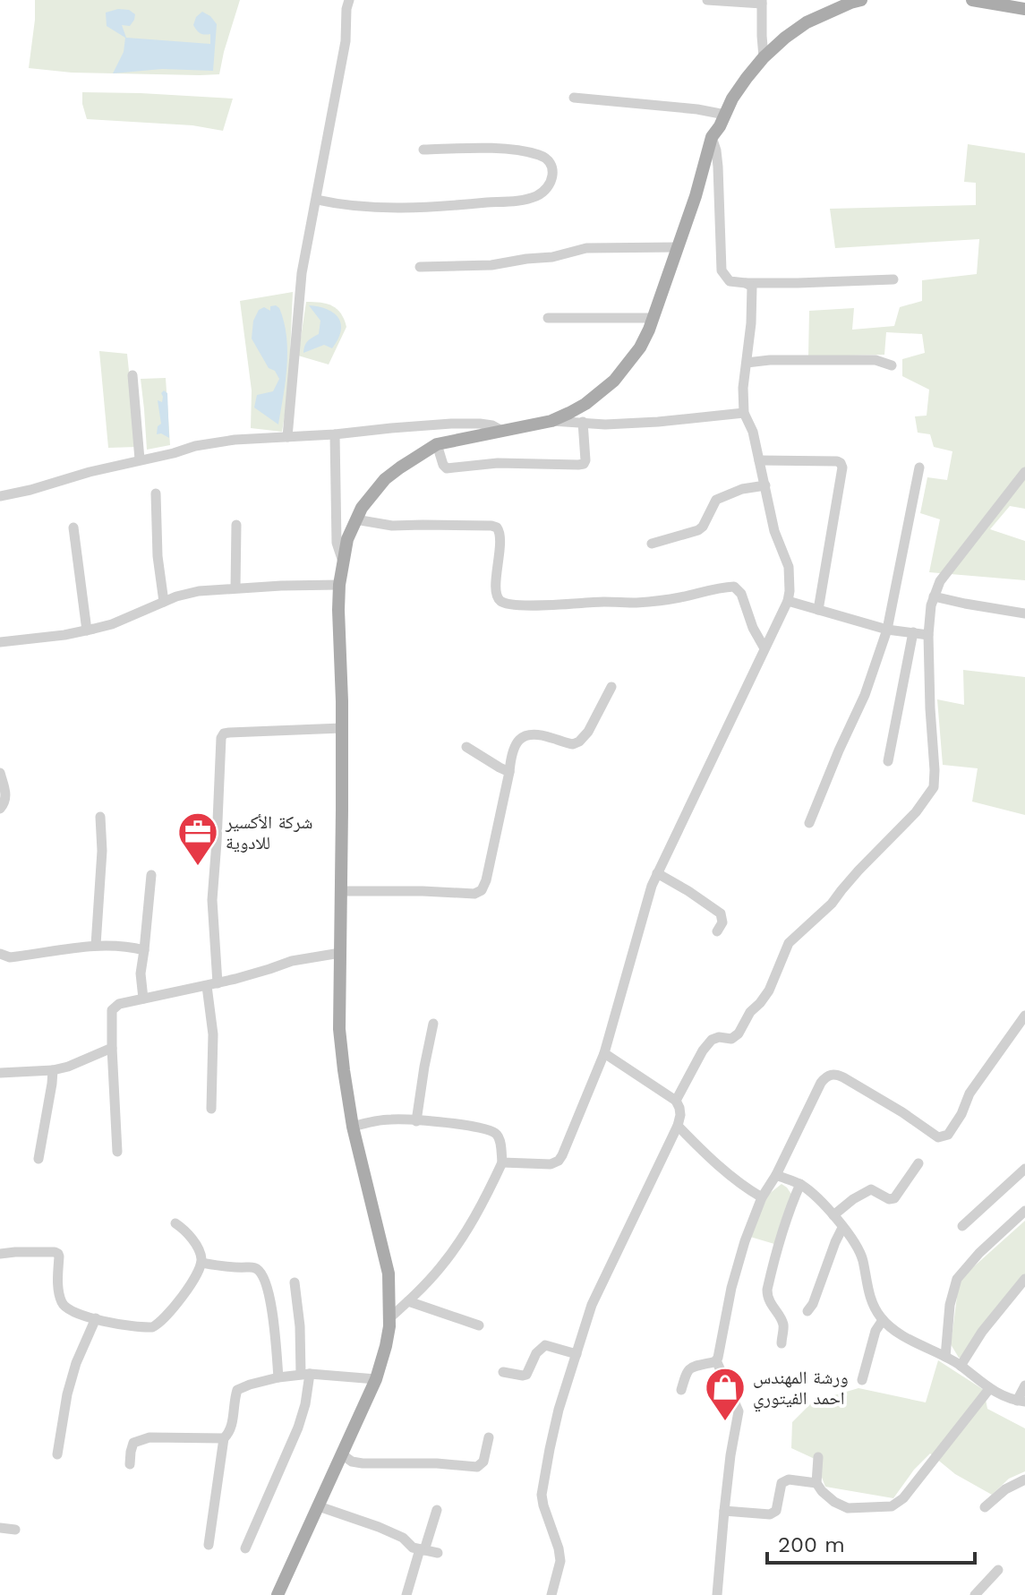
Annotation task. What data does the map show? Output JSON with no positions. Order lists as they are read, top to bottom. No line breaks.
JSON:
{"places":{"office":["شركة الأكسير للادوية"],"shop":["ورشة المهندس احمد الفيتوري"]},"scale_bar":"200 m"}
